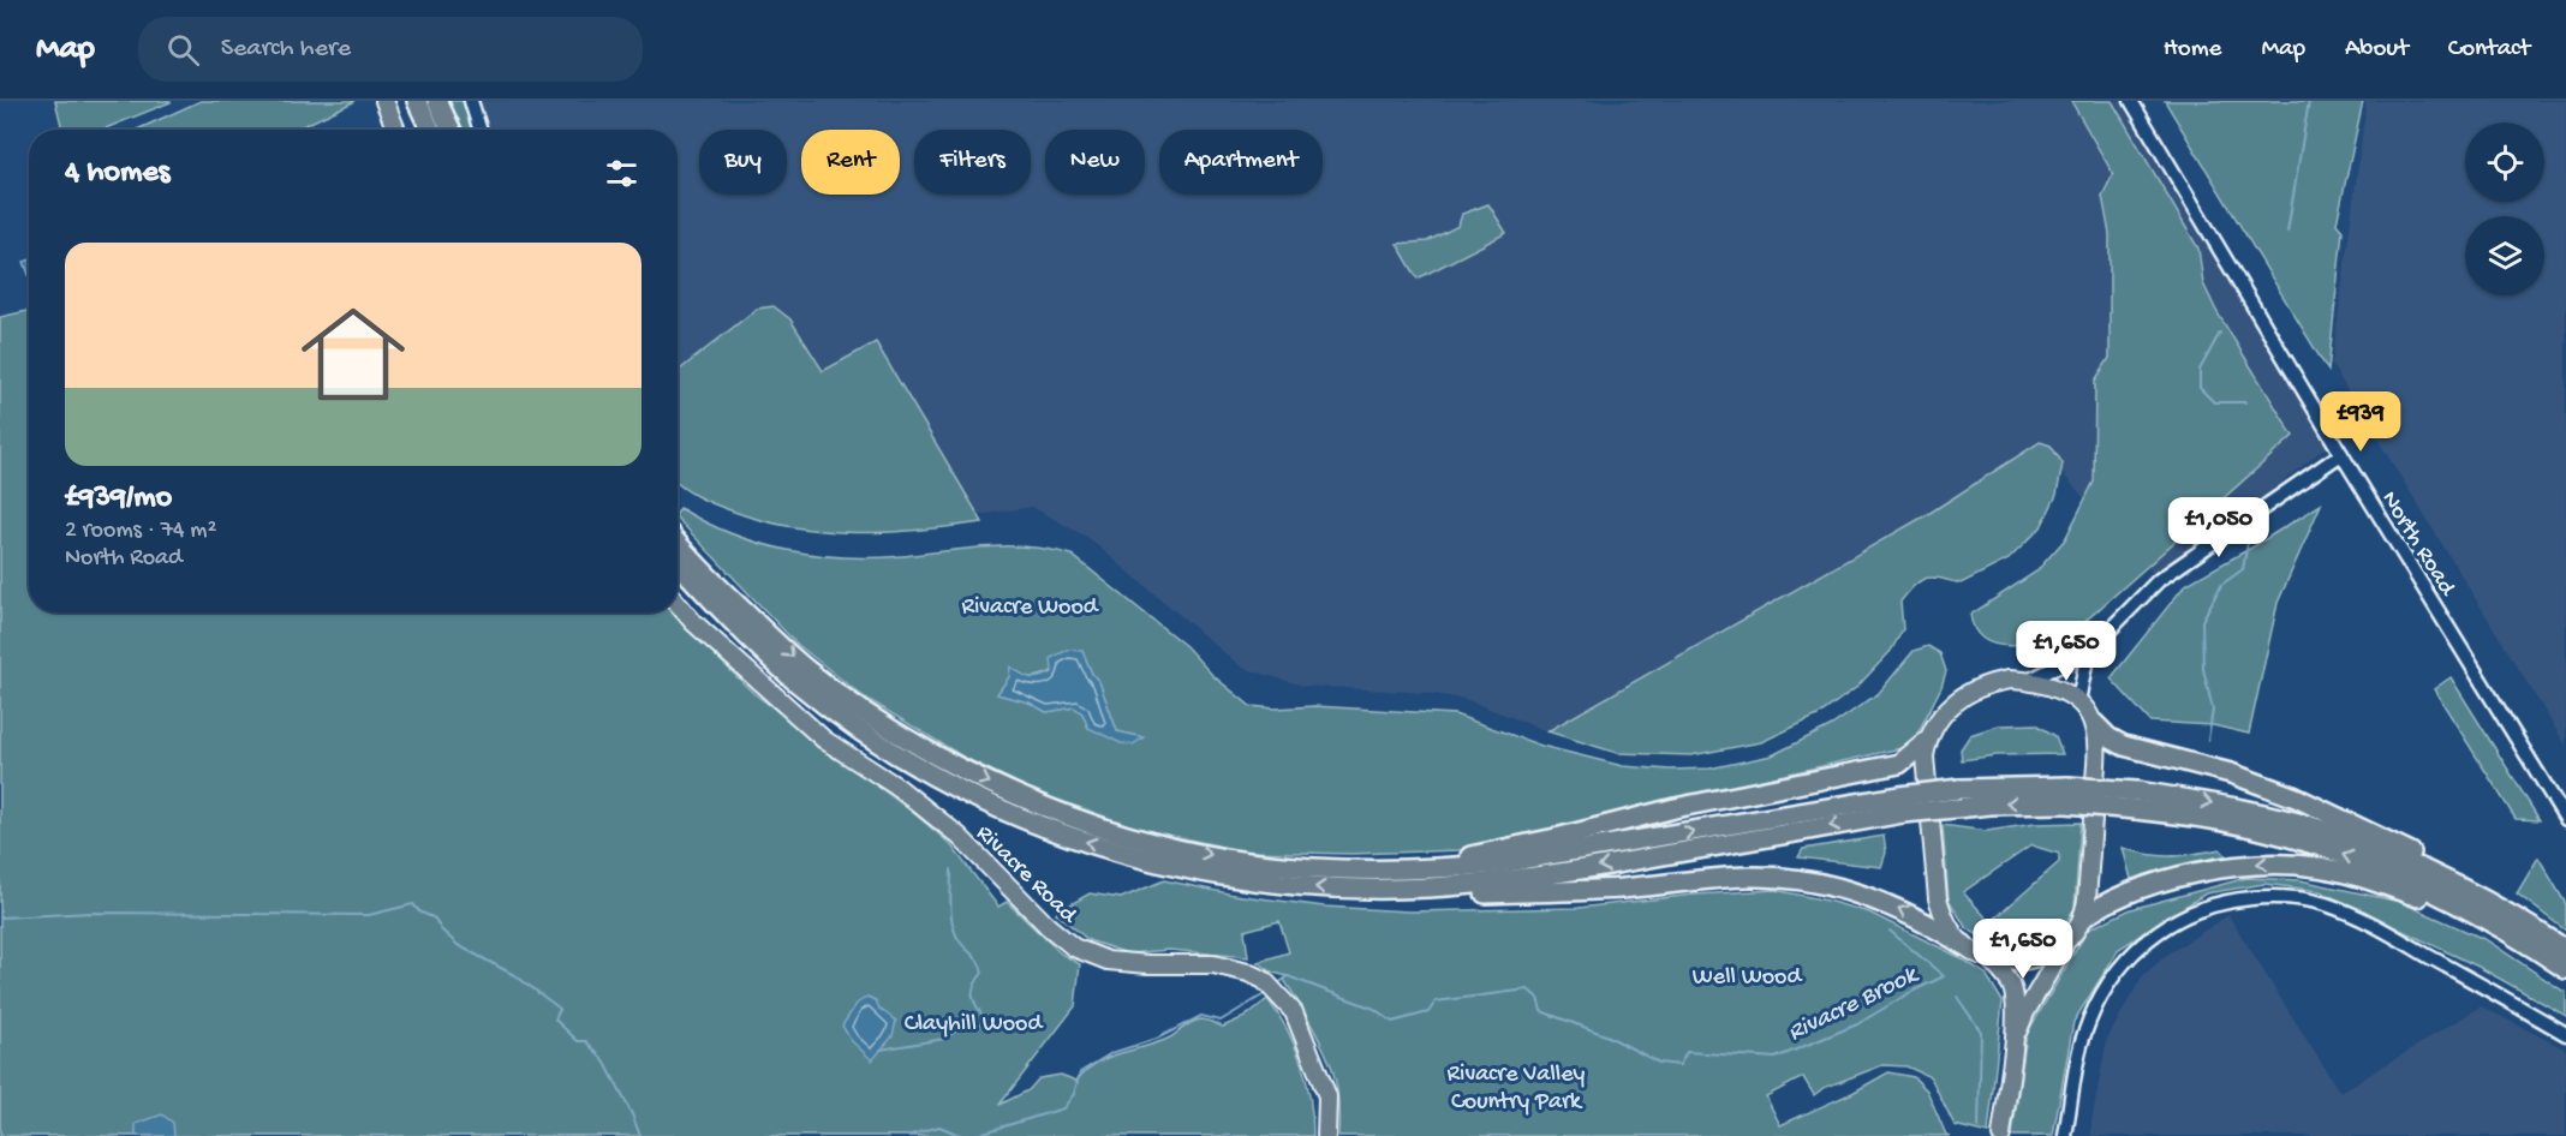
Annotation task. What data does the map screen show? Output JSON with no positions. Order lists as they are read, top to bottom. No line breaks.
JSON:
{"streets":{"main road":["Rivacre Road"],"street":["North Road"]},"water":["Rivacre Brook"],"parks":["Rivacre Wood","Well Wood","Clayhill Wood","Rivacre Valley Country Park"],"page":{"header":"Map","search":"Search here","nav":["Home","Map","About","Contact"],"chip":["Buy","Rent","Filters","New","Apartment"],"heading":"4 homes","list":[{"name":"£939/mo","note":"2 rooms · 74 m² · North Road"}],"price":["£939","£1,050","£1,650","£1,650"]}}
